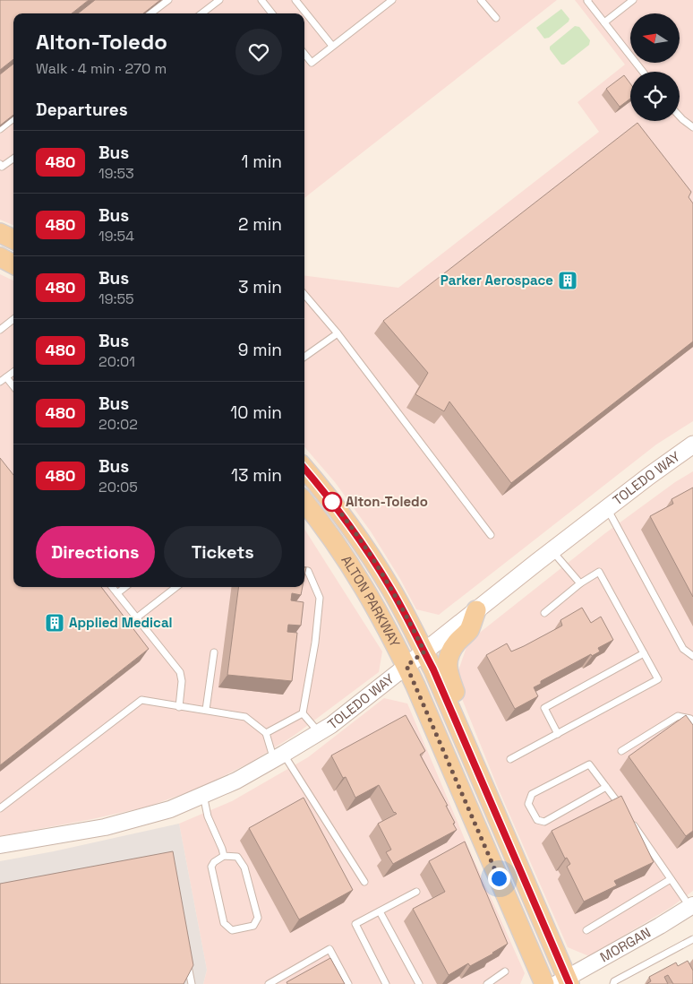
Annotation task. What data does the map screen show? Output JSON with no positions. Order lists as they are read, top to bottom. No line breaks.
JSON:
{"streets":{"main road":["TOLEDO WAY","ALTON PARKWAY"],"street":["MORGAN"]},"crossings":[["TOLEDO WAY","ALTON PARKWAY"],["ALTON PARKWAY","MORGAN"]],"places":{"building":["Parker Aerospace","Applied Medical"],"other":["Alton-Toledo"]},"lines":["bus line 480"],"north":"left","page":{"heading":[["Alton-Toledo","Walk · 4 min · 270 m"],"Departures"],"list":[{"mark":"480","name":"Bus","note":"19:53","value":"1 min"},{"mark":"480","name":"Bus","note":"19:54","value":"2 min"},{"mark":"480","name":"Bus","note":"19:55","value":"3 min"},{"mark":"480","name":"Bus","note":"20:01","value":"9 min"},{"mark":"480","name":"Bus","note":"20:02","value":"10 min"},{"mark":"480","name":"Bus","note":"20:05","value":"13 min"}],"buttons":["Directions","Tickets"]}}
